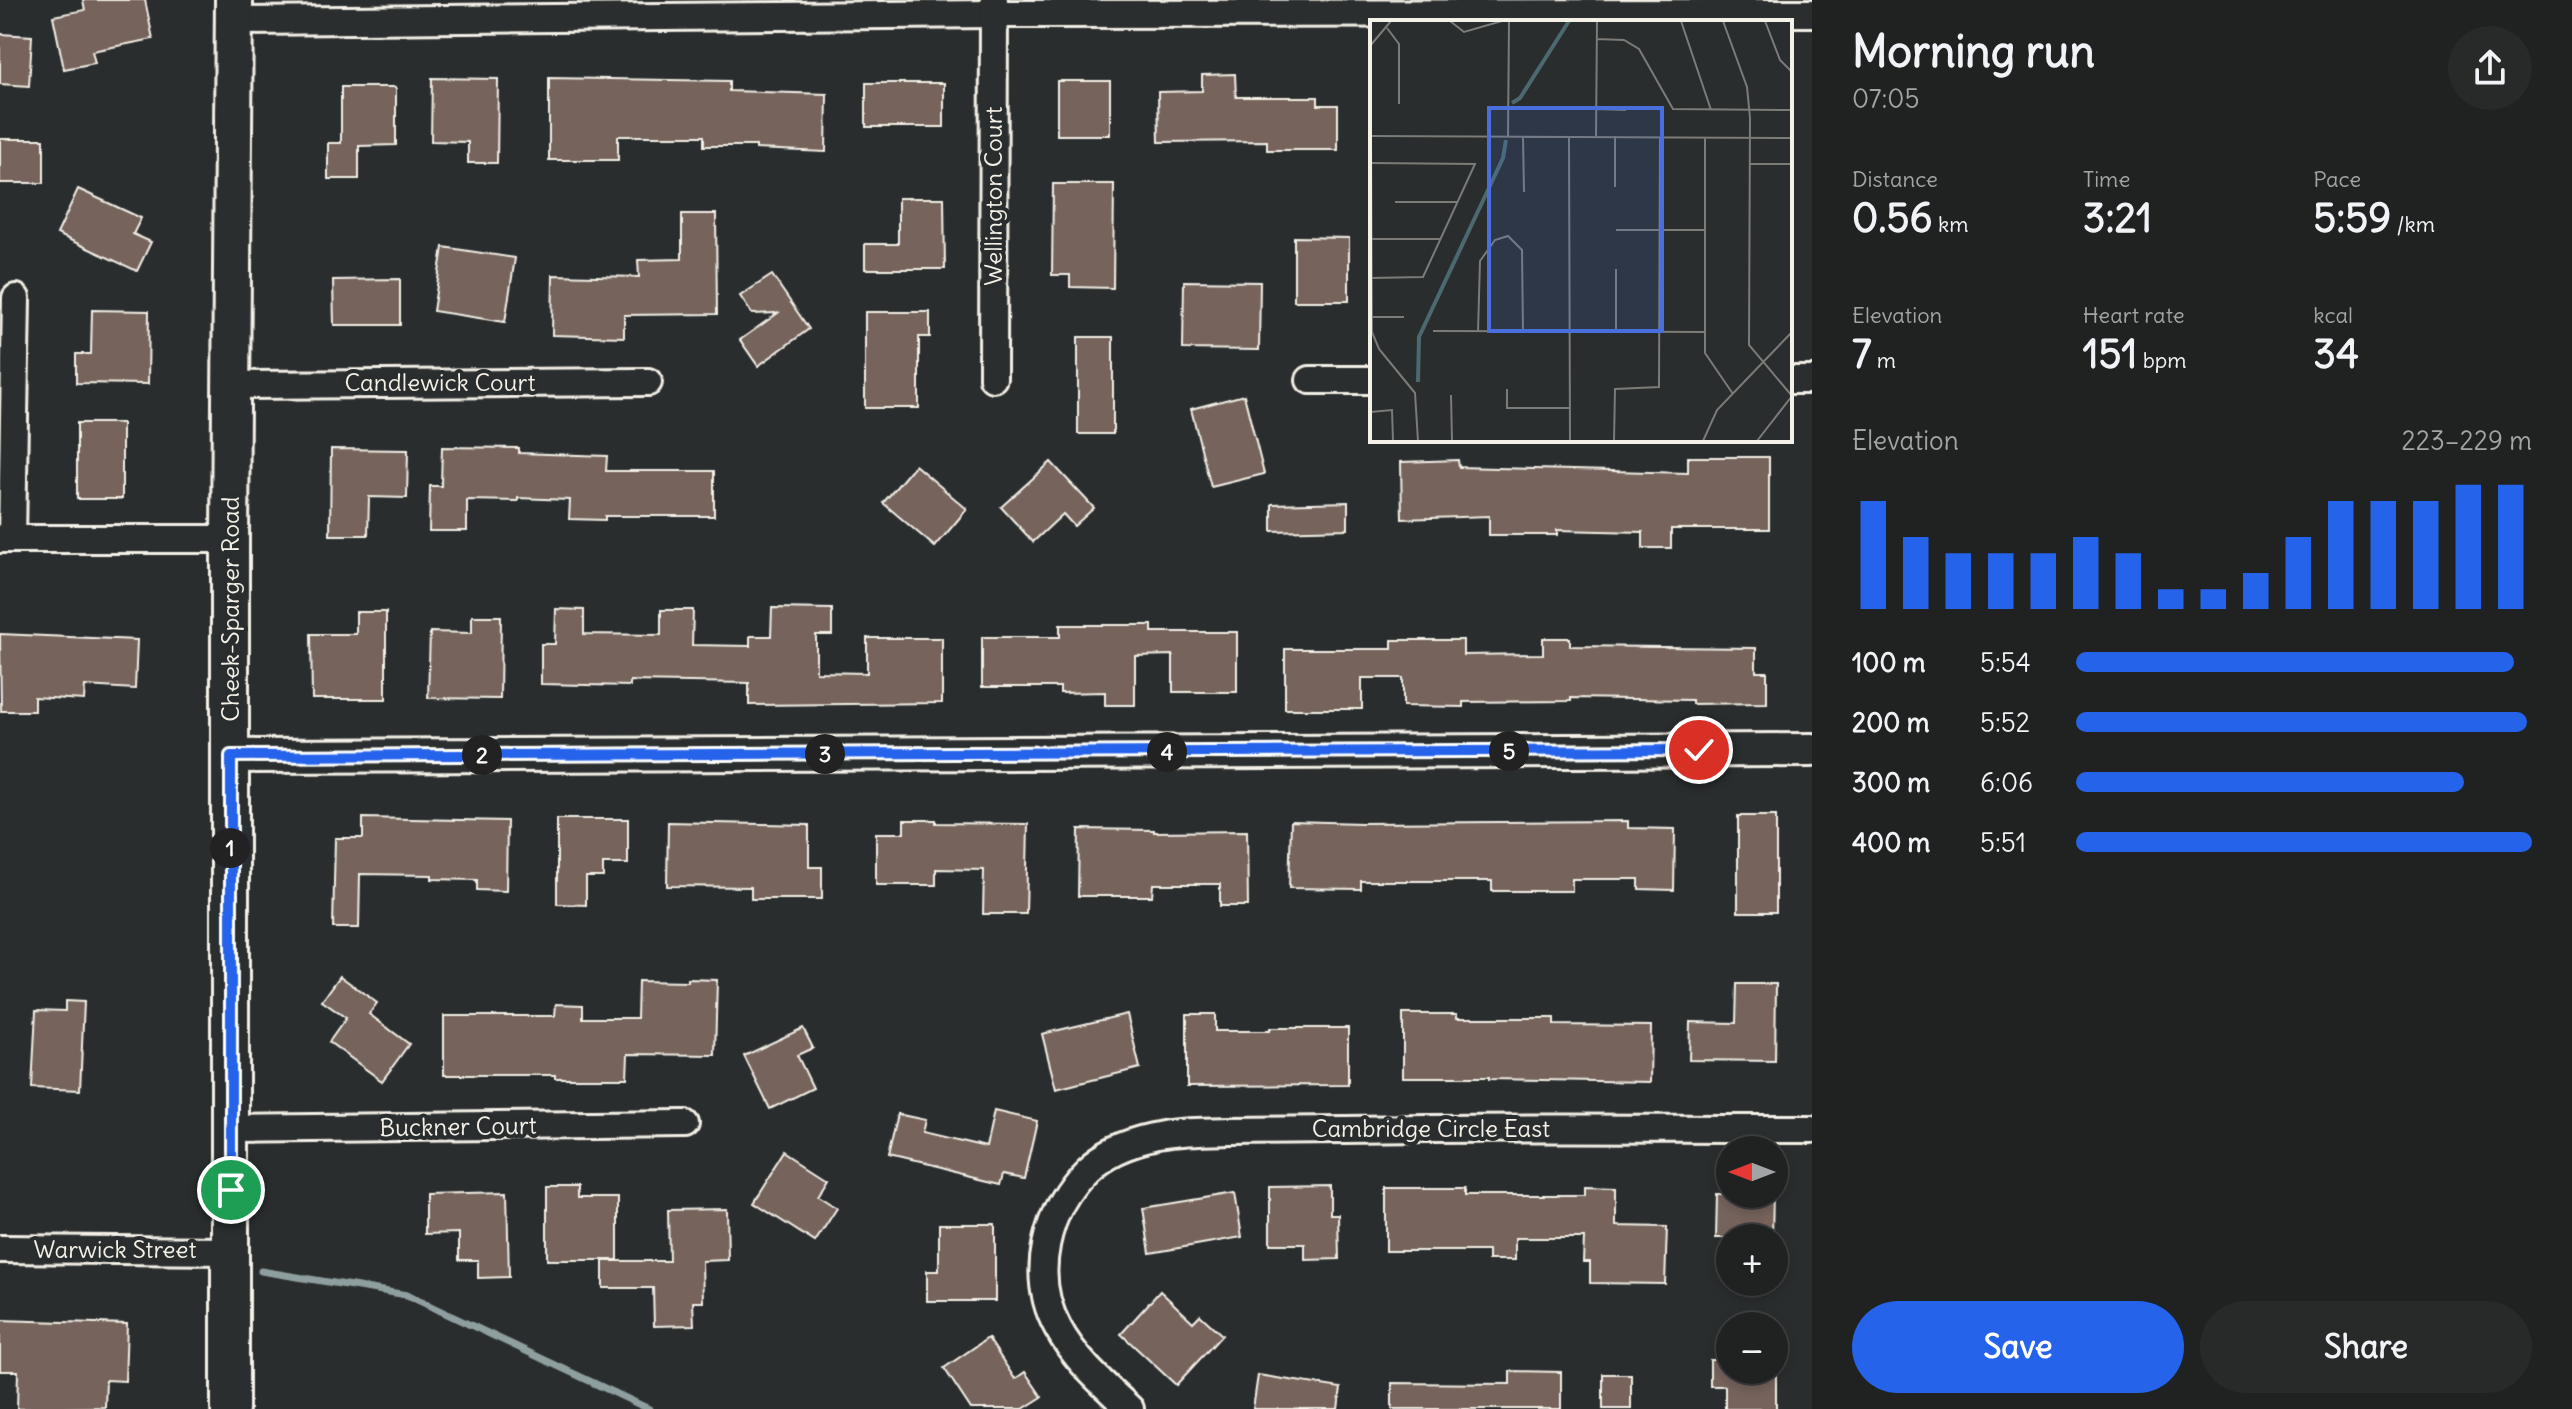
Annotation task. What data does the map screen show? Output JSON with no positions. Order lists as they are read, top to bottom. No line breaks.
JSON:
{"streets":{"main road":["Cheek-Sparger Road"],"street":["Wellington Court","Candlewick Court","Buckner Court","Cambridge Circle East","Warwick Street"]},"crossings":[["Candlewick Court","Cheek-Sparger Road"],["Cheek-Sparger Road","Buckner Court"],["Cheek-Sparger Road","Warwick Street"]],"north":"left","page":{"heading":["Morning run","07:05"],"stats":[["Distance","0.56 km"],["Time","3:21"],["Pace","5:59 /km"],["Elevation","7 m"],["Heart rate","151 bpm"],["kcal","34"]],"chart":["Elevation","223–229 m"],"list":[{"name":"100 m","note":"5:54"},{"name":"200 m","note":"5:52"},{"name":"300 m","note":"6:06"},{"name":"400 m","note":"5:51"}],"pins":["5","4","3","2","1"],"map_buttons":["+","−"],"buttons":["Save","Share"]}}
